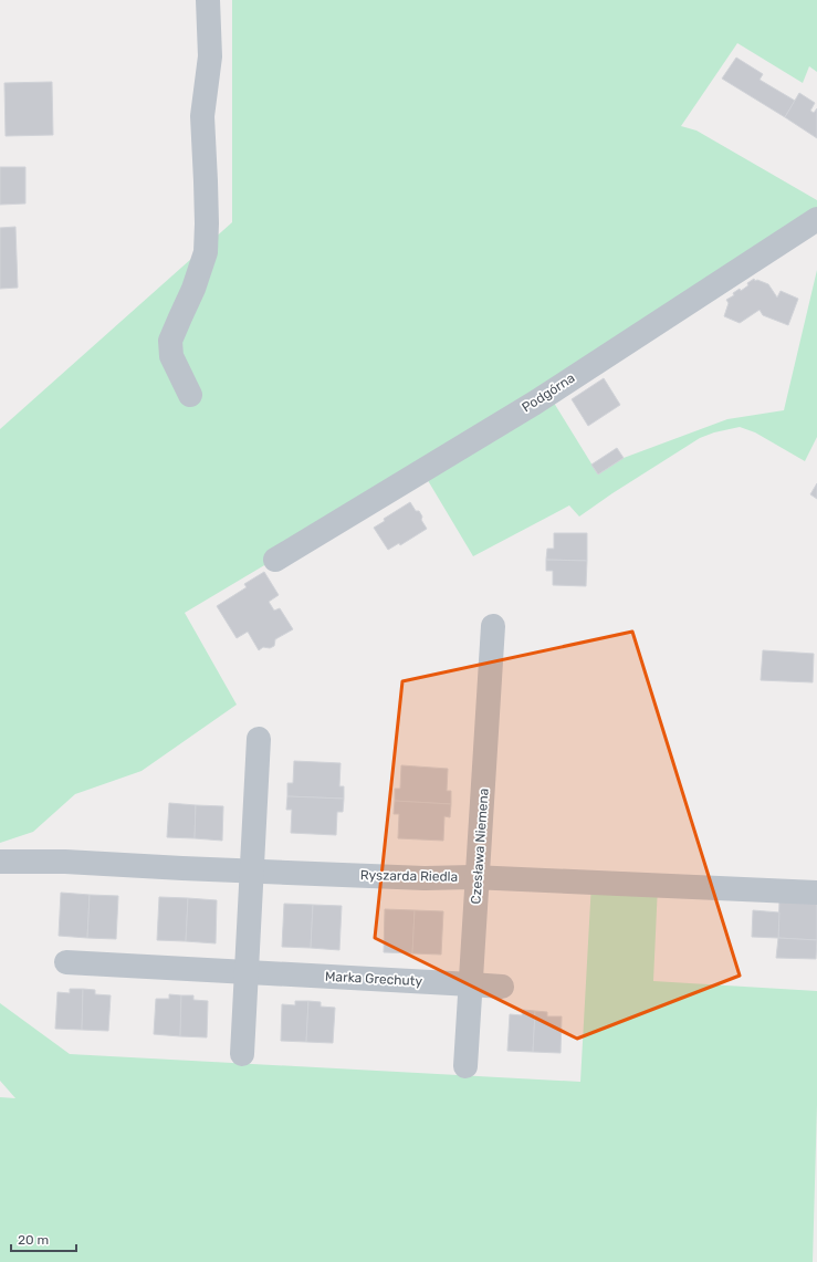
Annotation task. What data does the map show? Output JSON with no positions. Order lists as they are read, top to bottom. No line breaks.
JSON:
{"streets":{"street":["Podgórna","Czesława Niemena","Ryszarda Riedla","Marka Grechuty"]},"crossings":[["Czesława Niemena","Ryszarda Riedla"],["Czesława Niemena","Marka Grechuty"]],"scale_bar":"20 m"}
